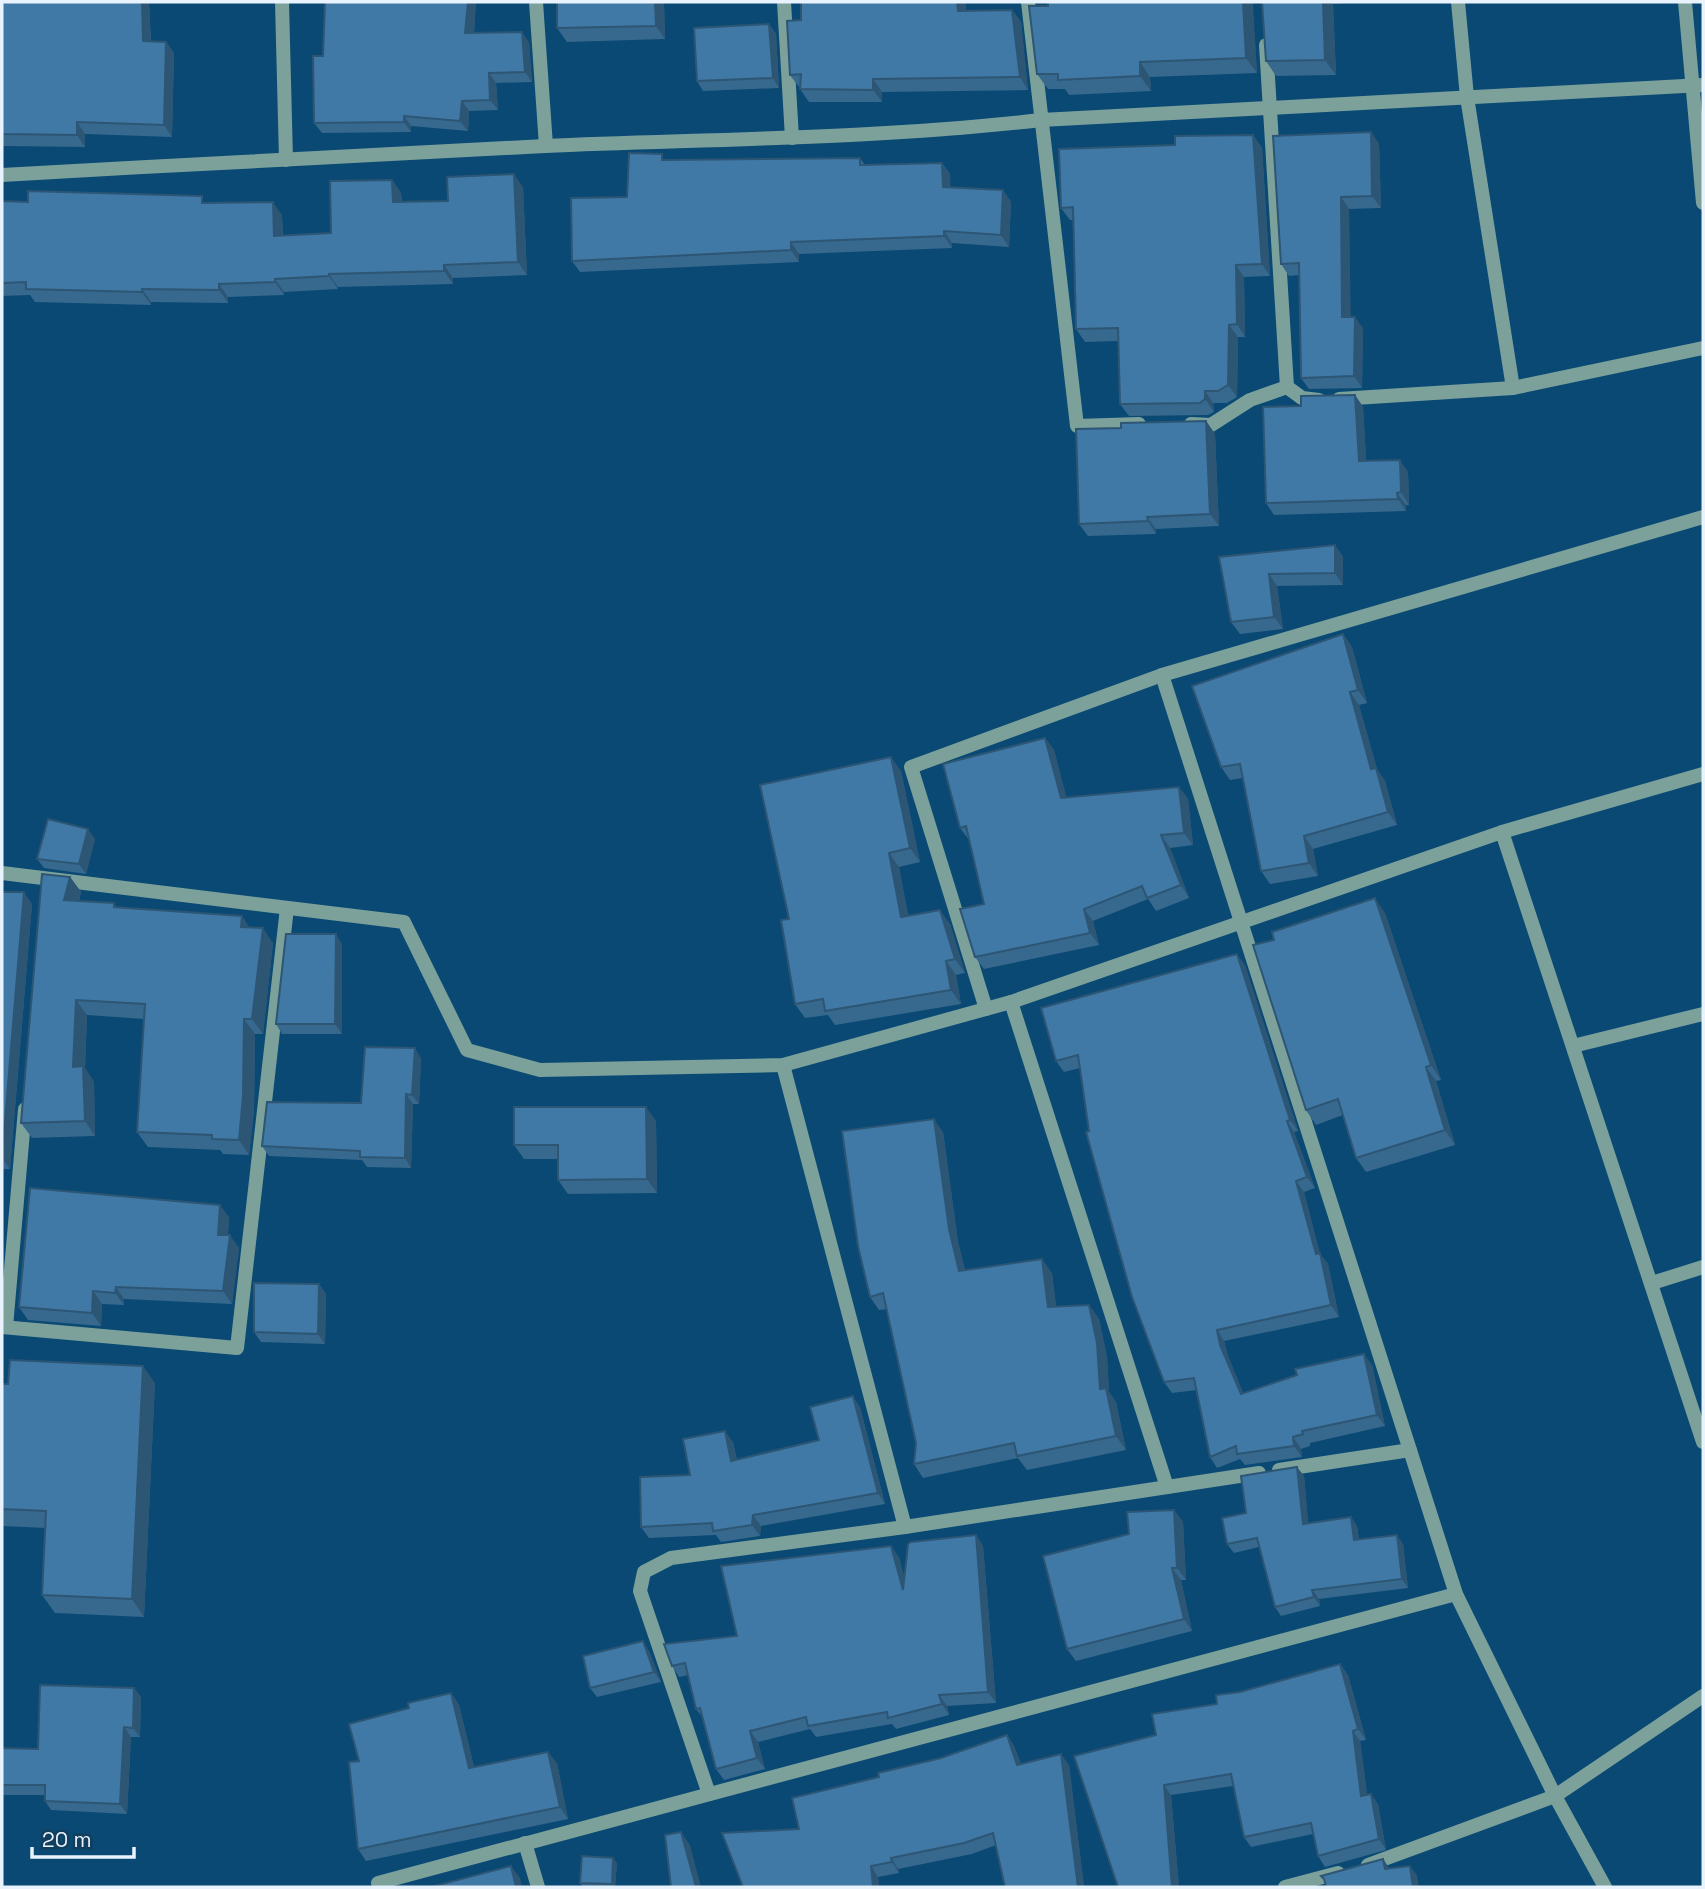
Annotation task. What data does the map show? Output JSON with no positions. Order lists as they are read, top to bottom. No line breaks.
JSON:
{"scale_bar":"20 m"}
